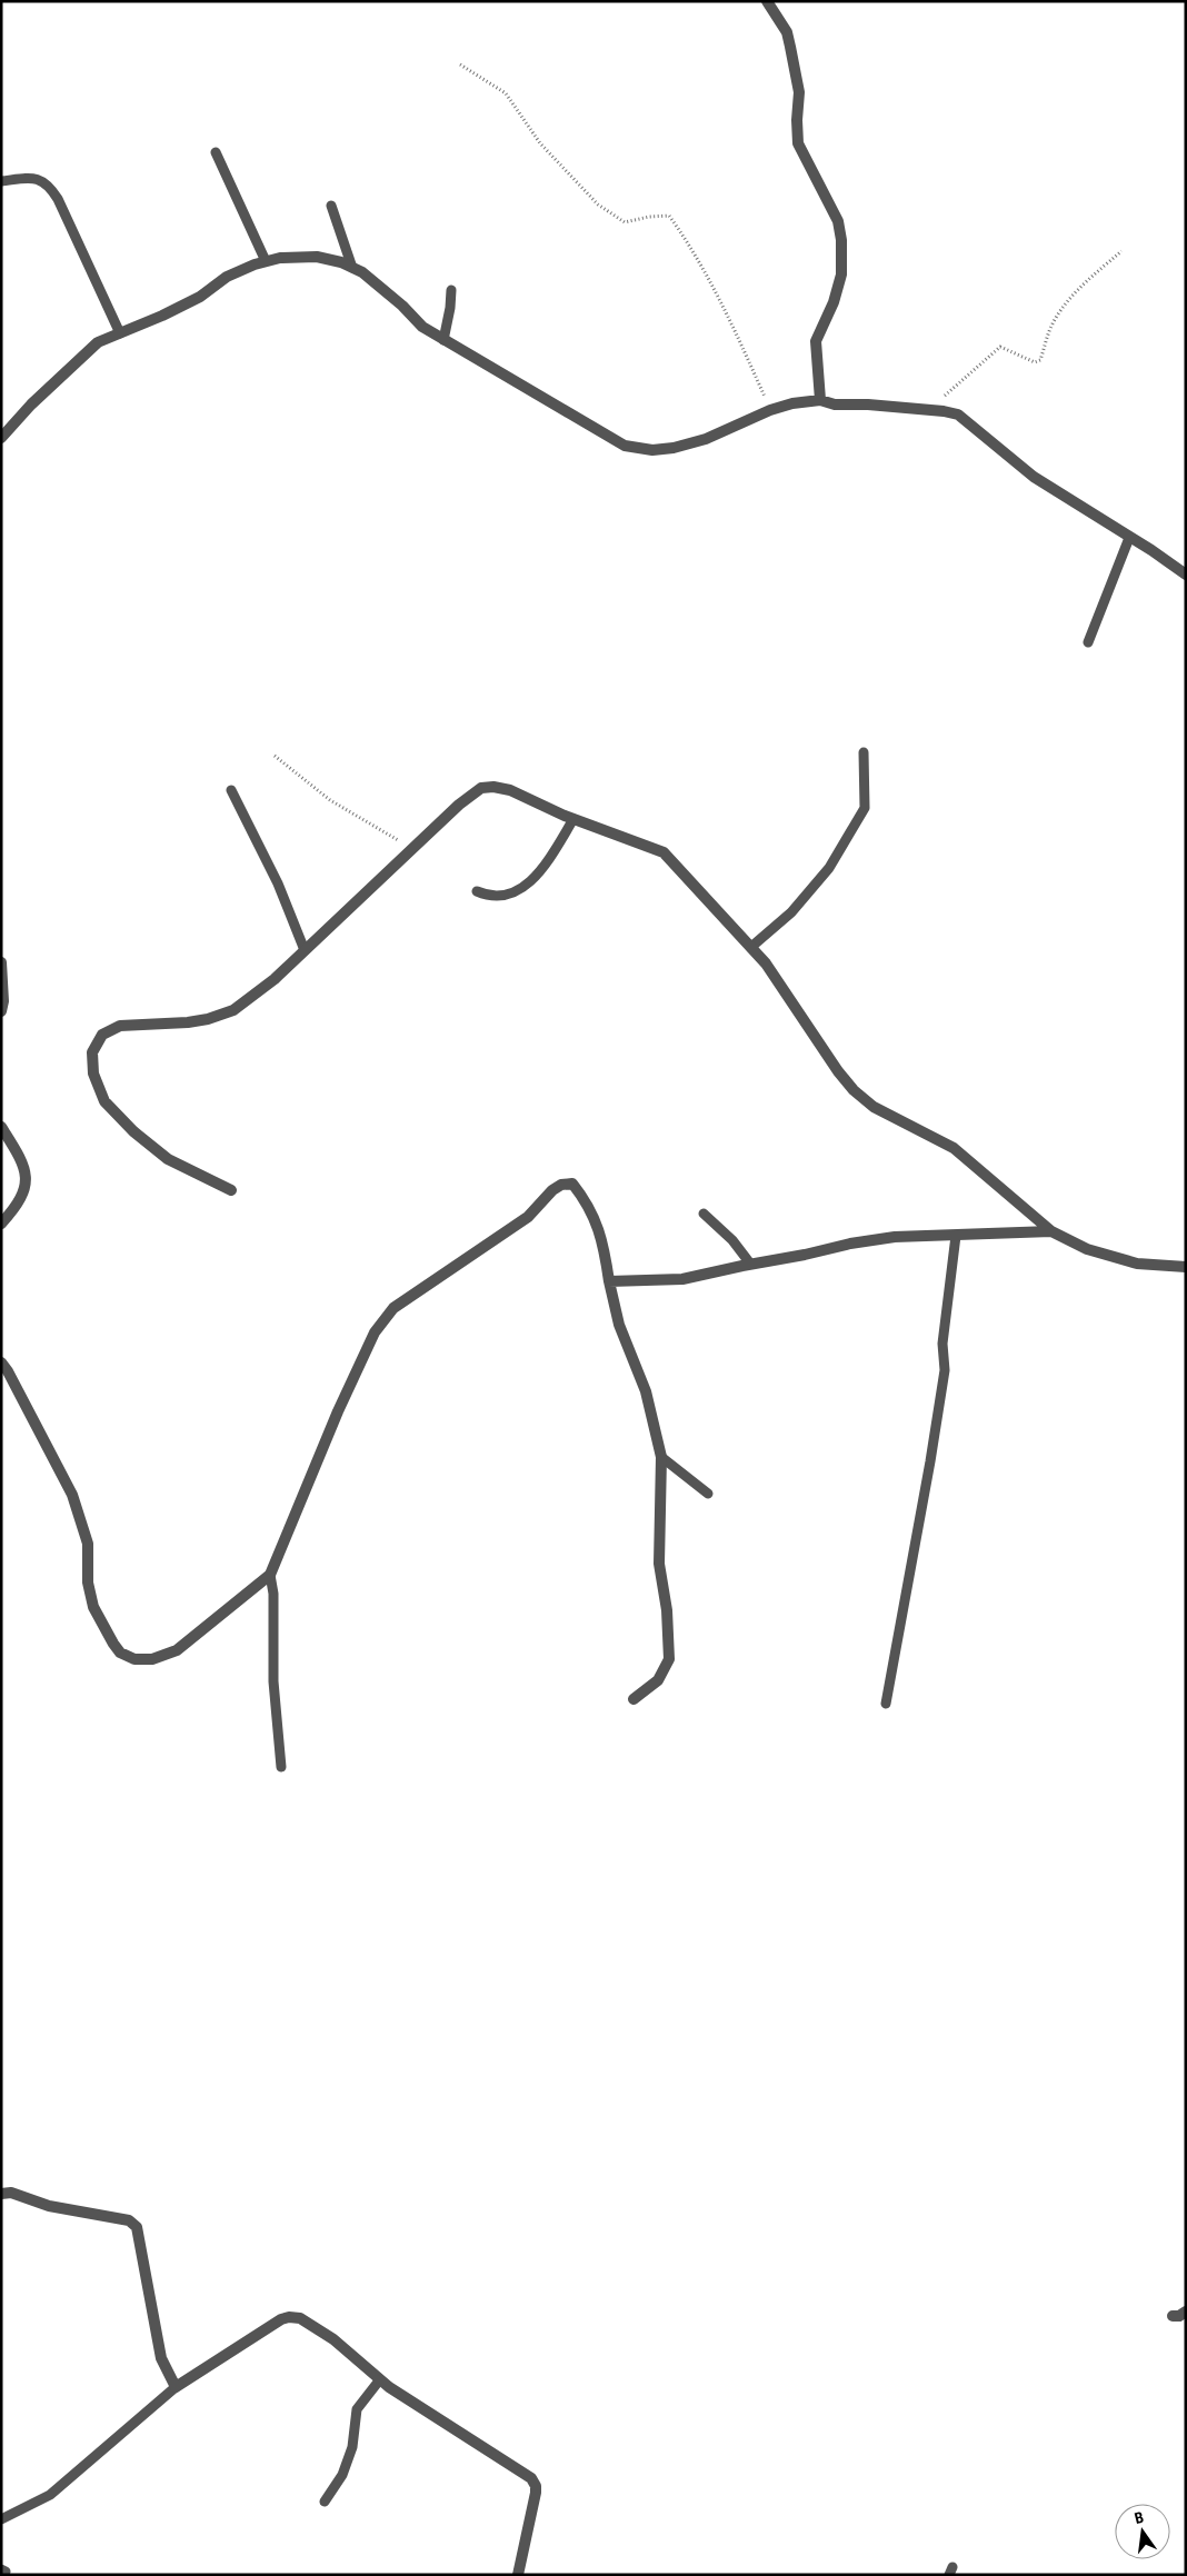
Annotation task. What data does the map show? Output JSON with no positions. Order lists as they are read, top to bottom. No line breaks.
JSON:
{"north":"top"}
